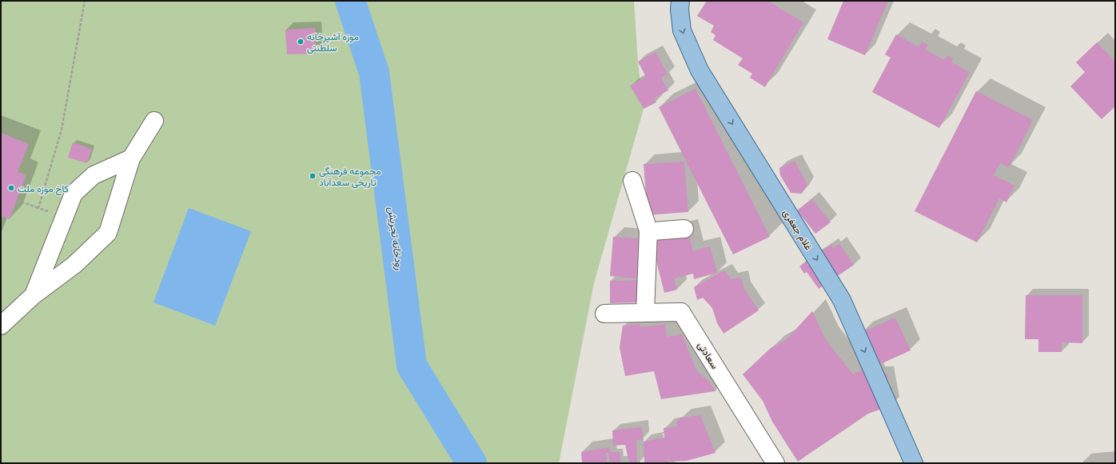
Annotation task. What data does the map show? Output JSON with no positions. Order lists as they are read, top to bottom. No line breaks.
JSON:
{"streets":{"main road":["غلام جعفری"],"street":["سعادتی"]},"one_way":["غلام جعفری"],"water":["رودخانه تجریش"],"places":["موزه آشپزخانه سلطنتی","مجموعه فرهنگی تاریخی سعدآباد","کاخ موزه ملت"]}
